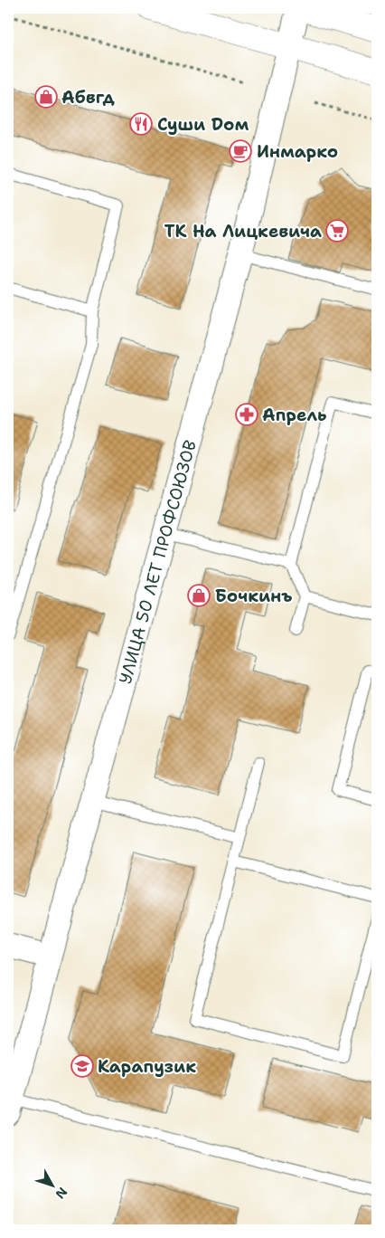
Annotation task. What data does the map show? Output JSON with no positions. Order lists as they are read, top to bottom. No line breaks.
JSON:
{"streets":{"street":["УЛИЦА 50 ЛЕТ ПРОФСОЮЗОВ"]},"places":{"shop":["Абвгд","Бочкинъ"],"restaurant":["Суши Dом"],"cafe":["Инмарко"],"supermarket":["ТК На Лицкевича"],"pharmacy":["Апрель"],"school or university":["Карапузик"]},"north":"bottom right"}
